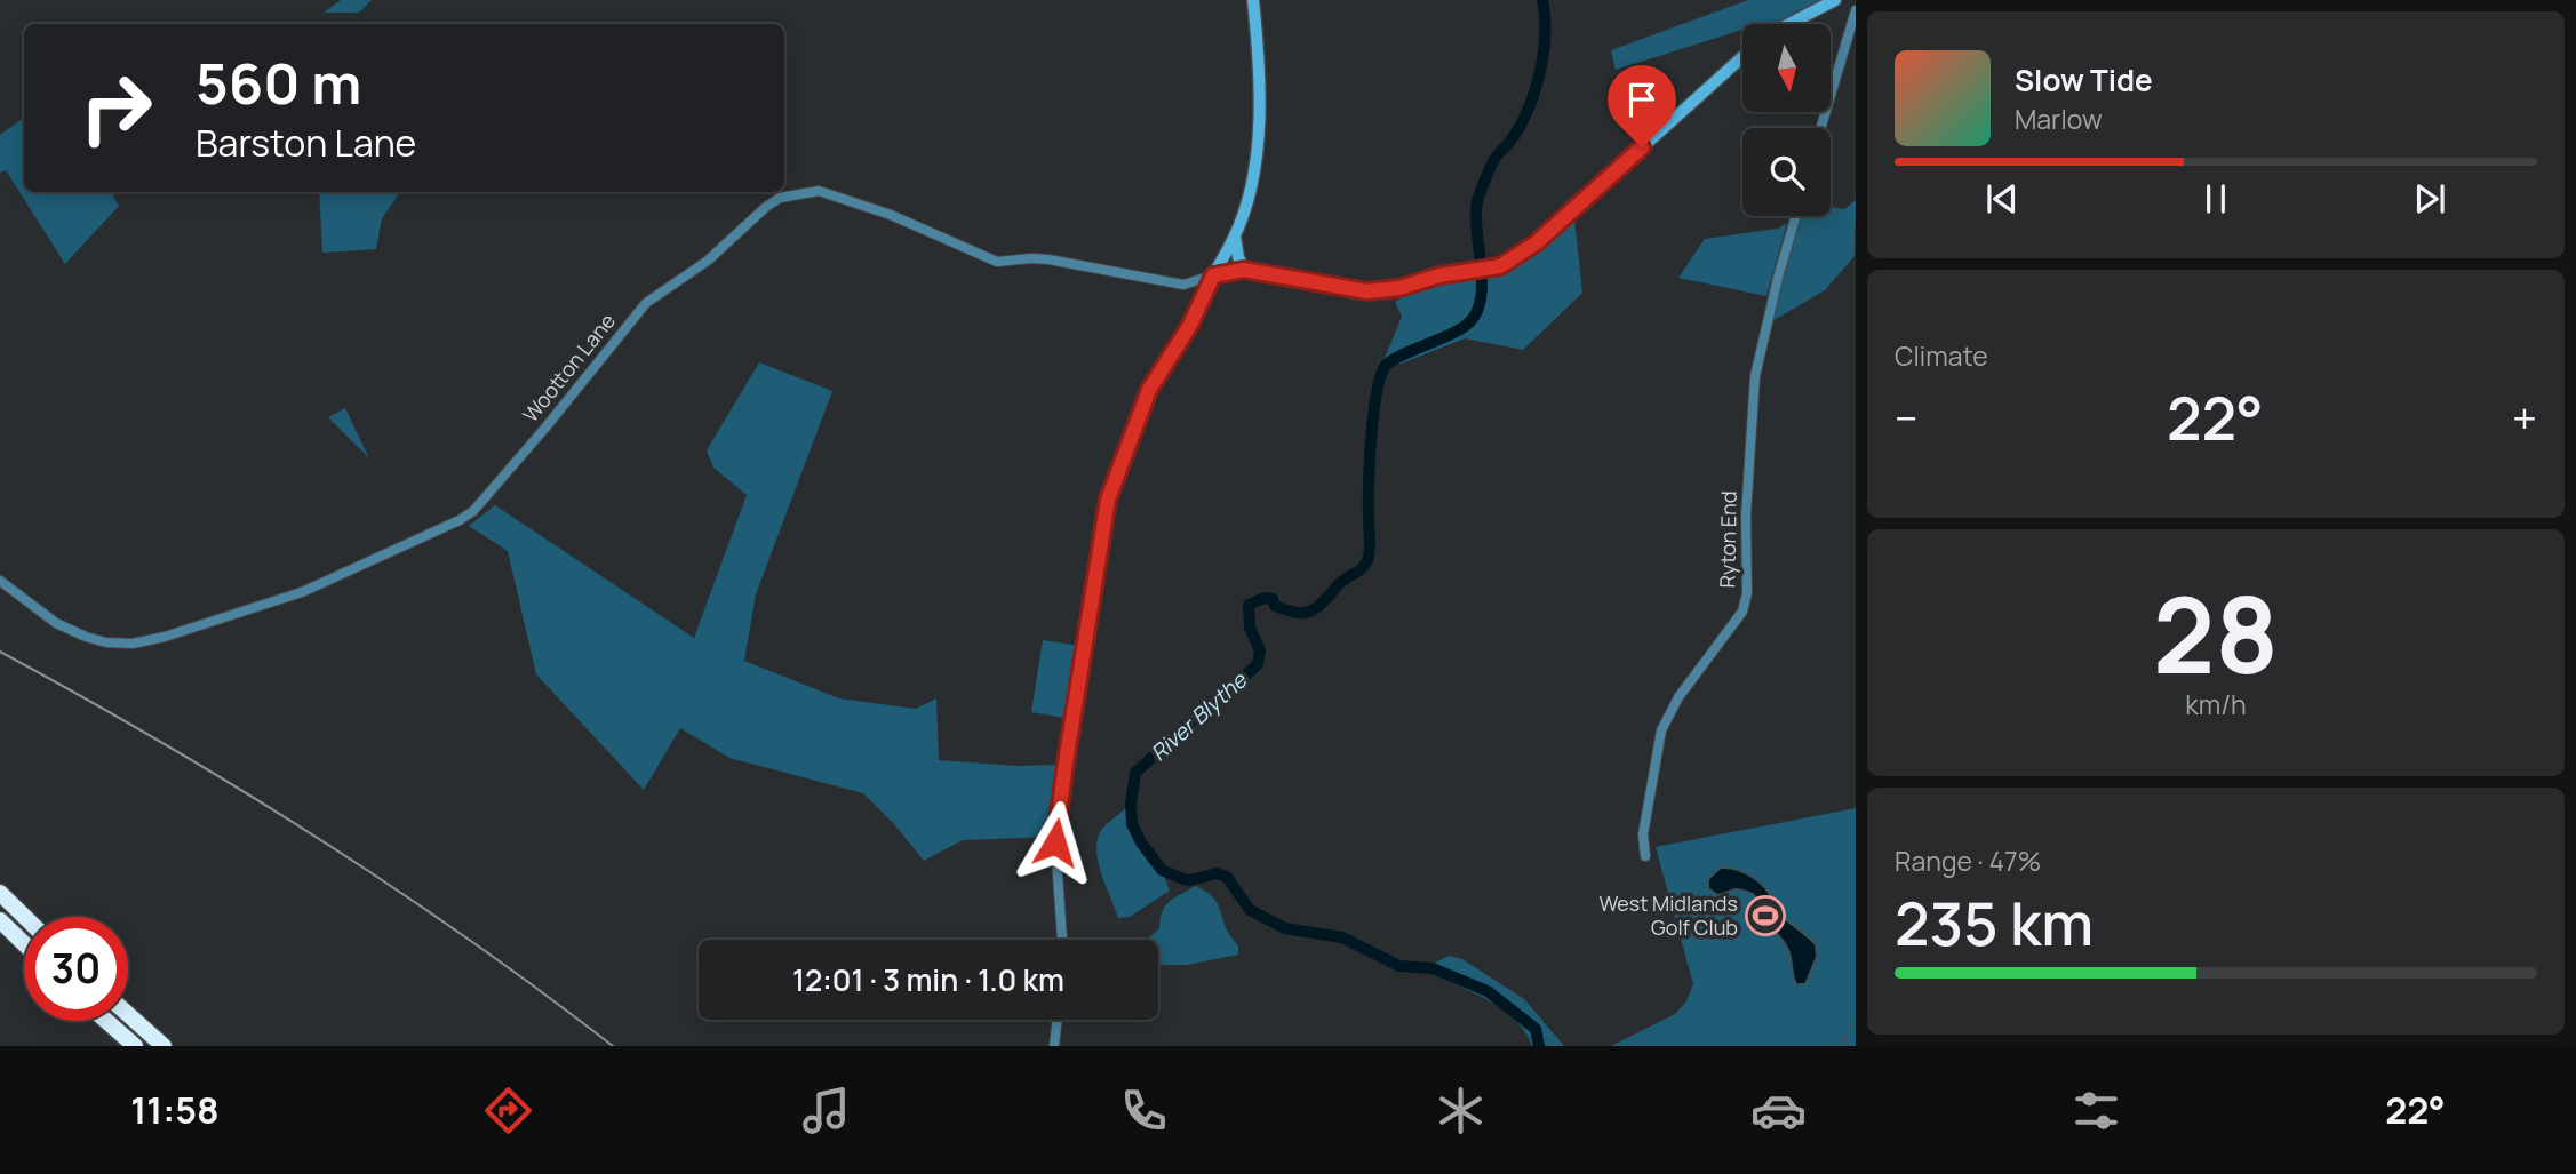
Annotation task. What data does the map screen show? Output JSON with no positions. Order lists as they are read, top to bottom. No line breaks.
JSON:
{"streets":{"street":["Wootton Lane","Ryton End"]},"water":["River Blythe"],"places":{"sports":["West Midlands Golf Club"]},"north":"bottom","page":{"turn":["560 m","Barston Lane"],"song":["Slow Tide","Marlow"],"tile":["Climate",["28","km/h"],["Range · 47%","235 km"]],"heat":["−","22°","+"],"limit":"30","trip":"12:01 · 3 min · 1.0 km","tabs":["11:58","22°"]}}
